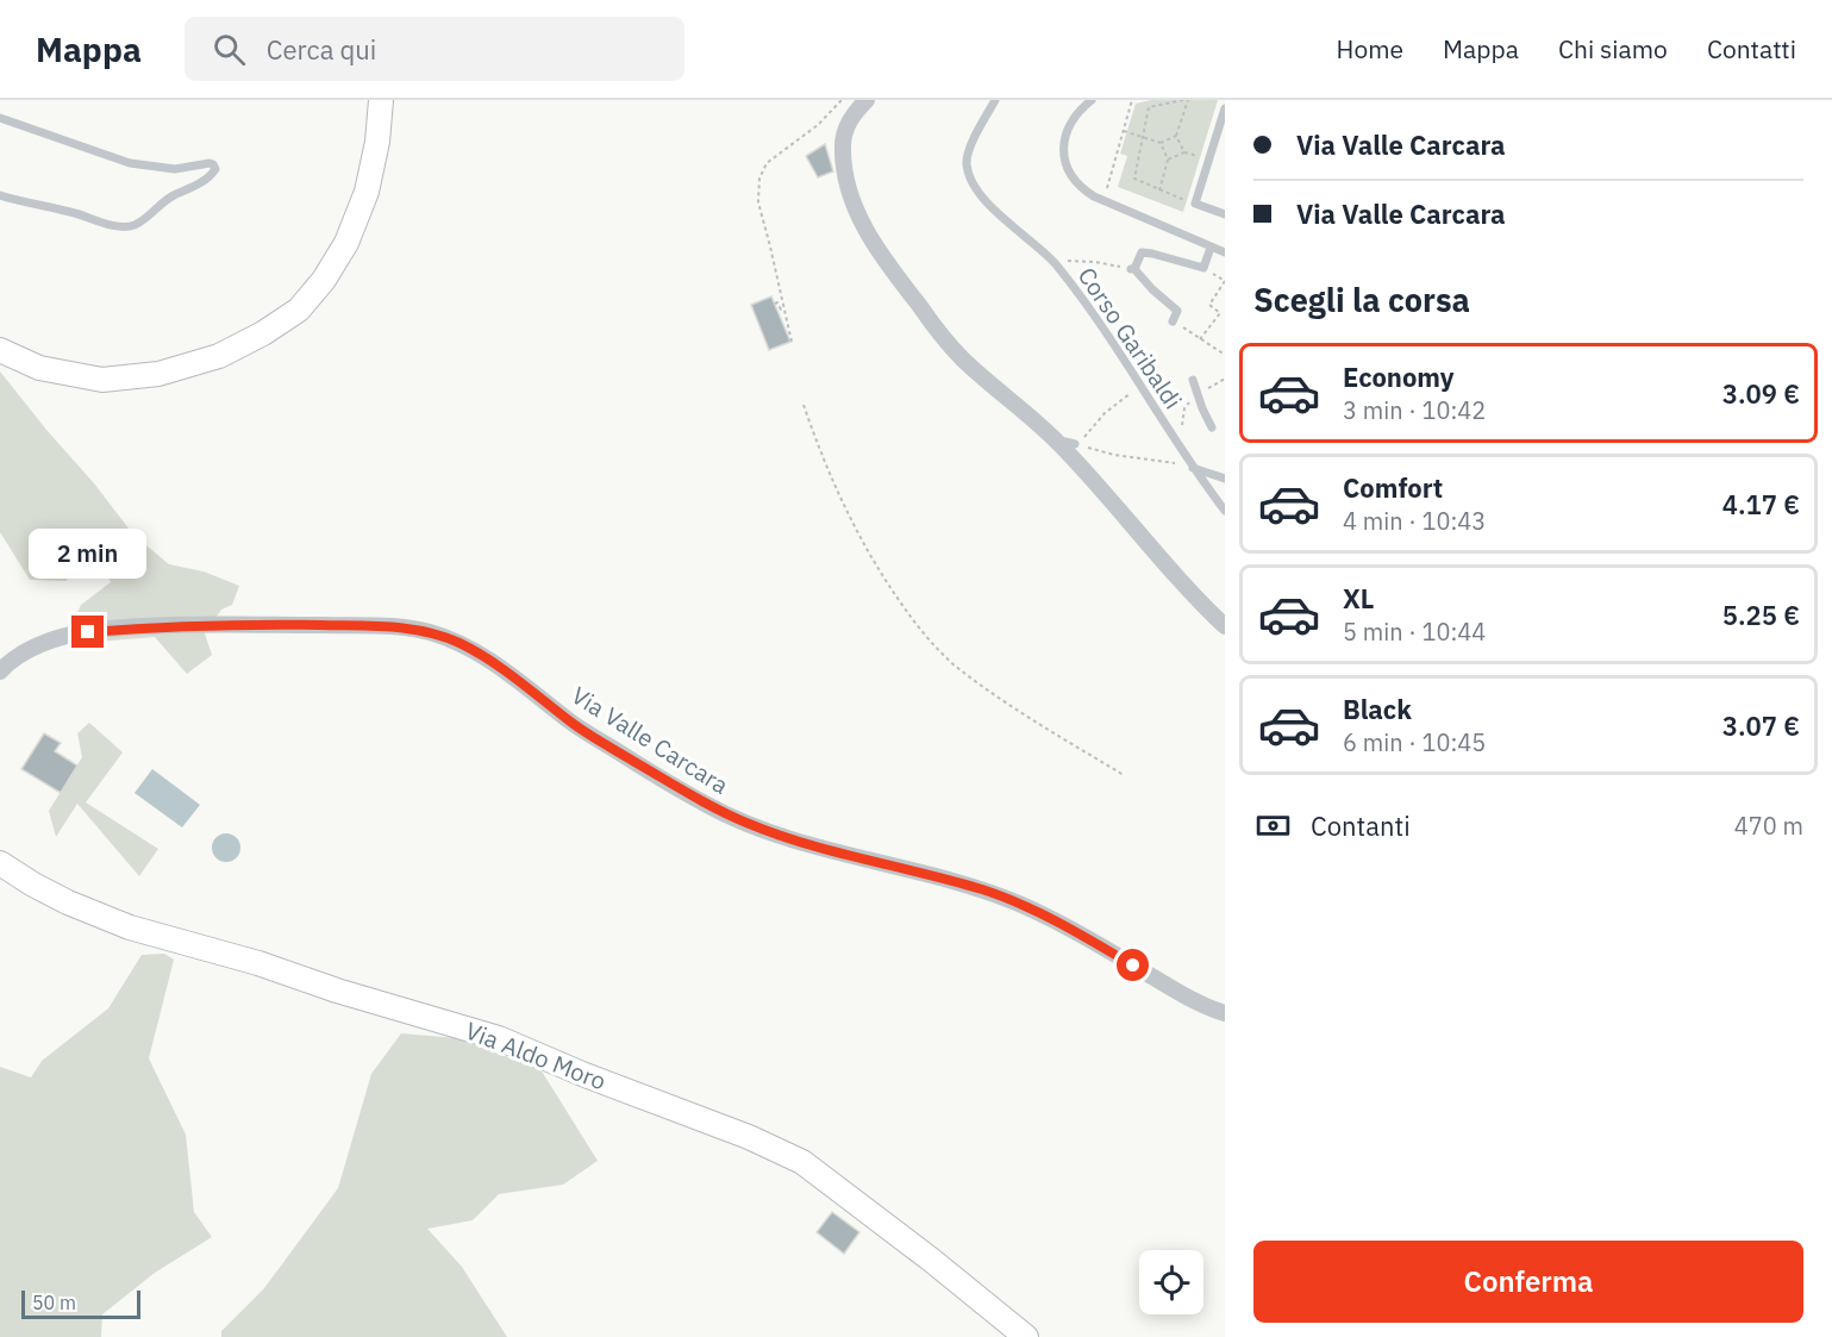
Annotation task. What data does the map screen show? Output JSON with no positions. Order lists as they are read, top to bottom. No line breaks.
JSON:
{"streets":{"main road":["Via Aldo Moro"],"street":["Via Valle Carcara"],"lane":["Corso Garibaldi"]},"scale_bar":"50 m","page":{"header":"Mappa","search":"Cerca qui","nav":["Home","Mappa","Chi siamo","Contatti"],"banner":["Via Valle Carcara","Via Valle Carcara"],"heading":"Scegli la corsa","list":[{"name":"Economy","note":"3 min · 10:42","value":"3.09 €"},{"name":"Comfort","note":"4 min · 10:43","value":"4.17 €"},{"name":"XL","note":"5 min · 10:44","value":"5.25 €"},{"name":"Black","note":"6 min · 10:45","value":"3.07 €"}],"bubble":"2 min","pay":["Contanti","470 m"],"buttons":"Conferma","scale":"50 m"}}
